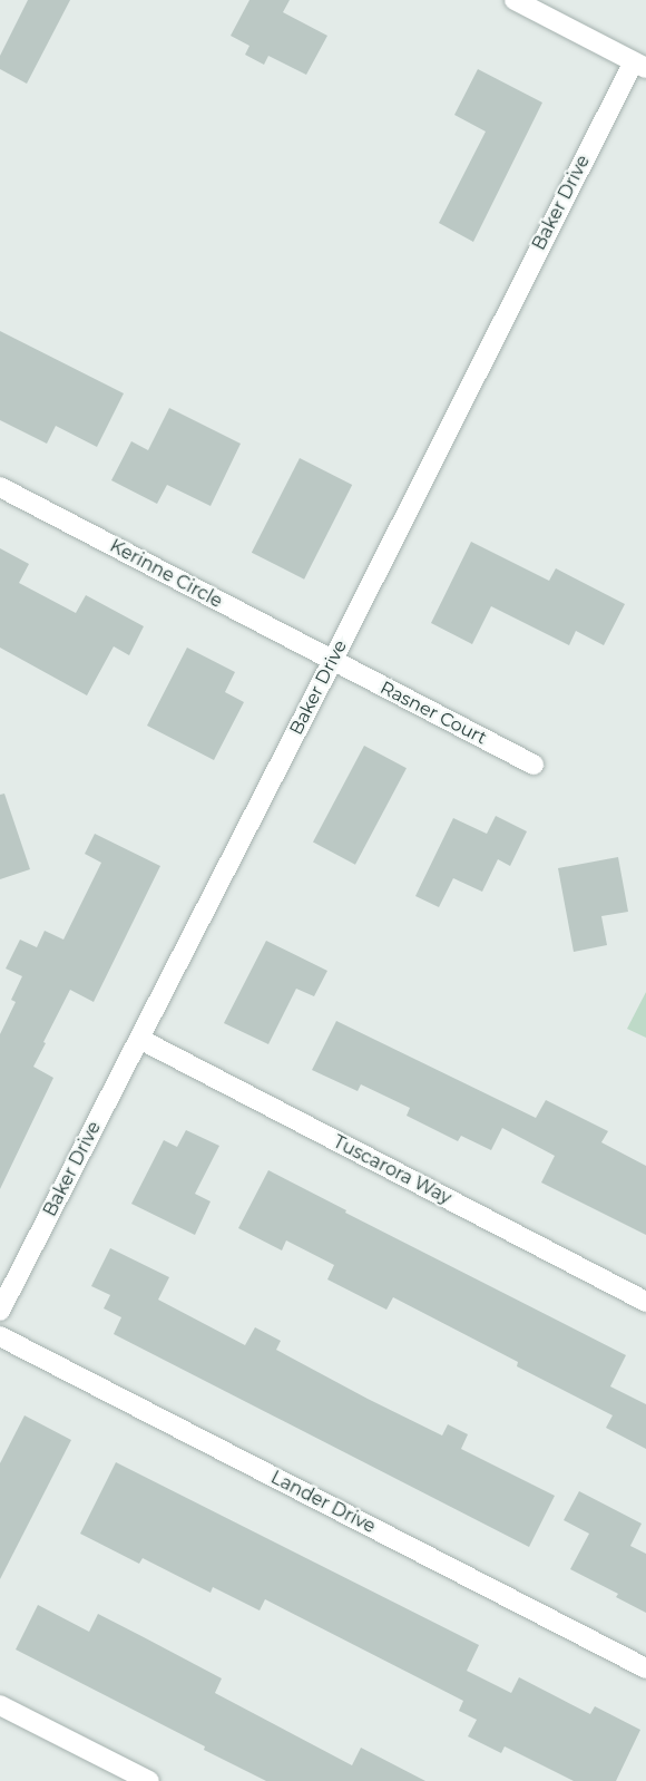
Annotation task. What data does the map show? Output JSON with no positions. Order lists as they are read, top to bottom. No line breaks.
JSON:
{"streets":{"street":["Baker Drive","Kerinne Circle","Rasner Court","Tuscarora Way","Lander Drive"]},"crossings":[["Baker Drive","Kerinne Circle"],["Baker Drive","Rasner Court"],["Baker Drive","Tuscarora Way"],["Kerinne Circle","Rasner Court"]]}
